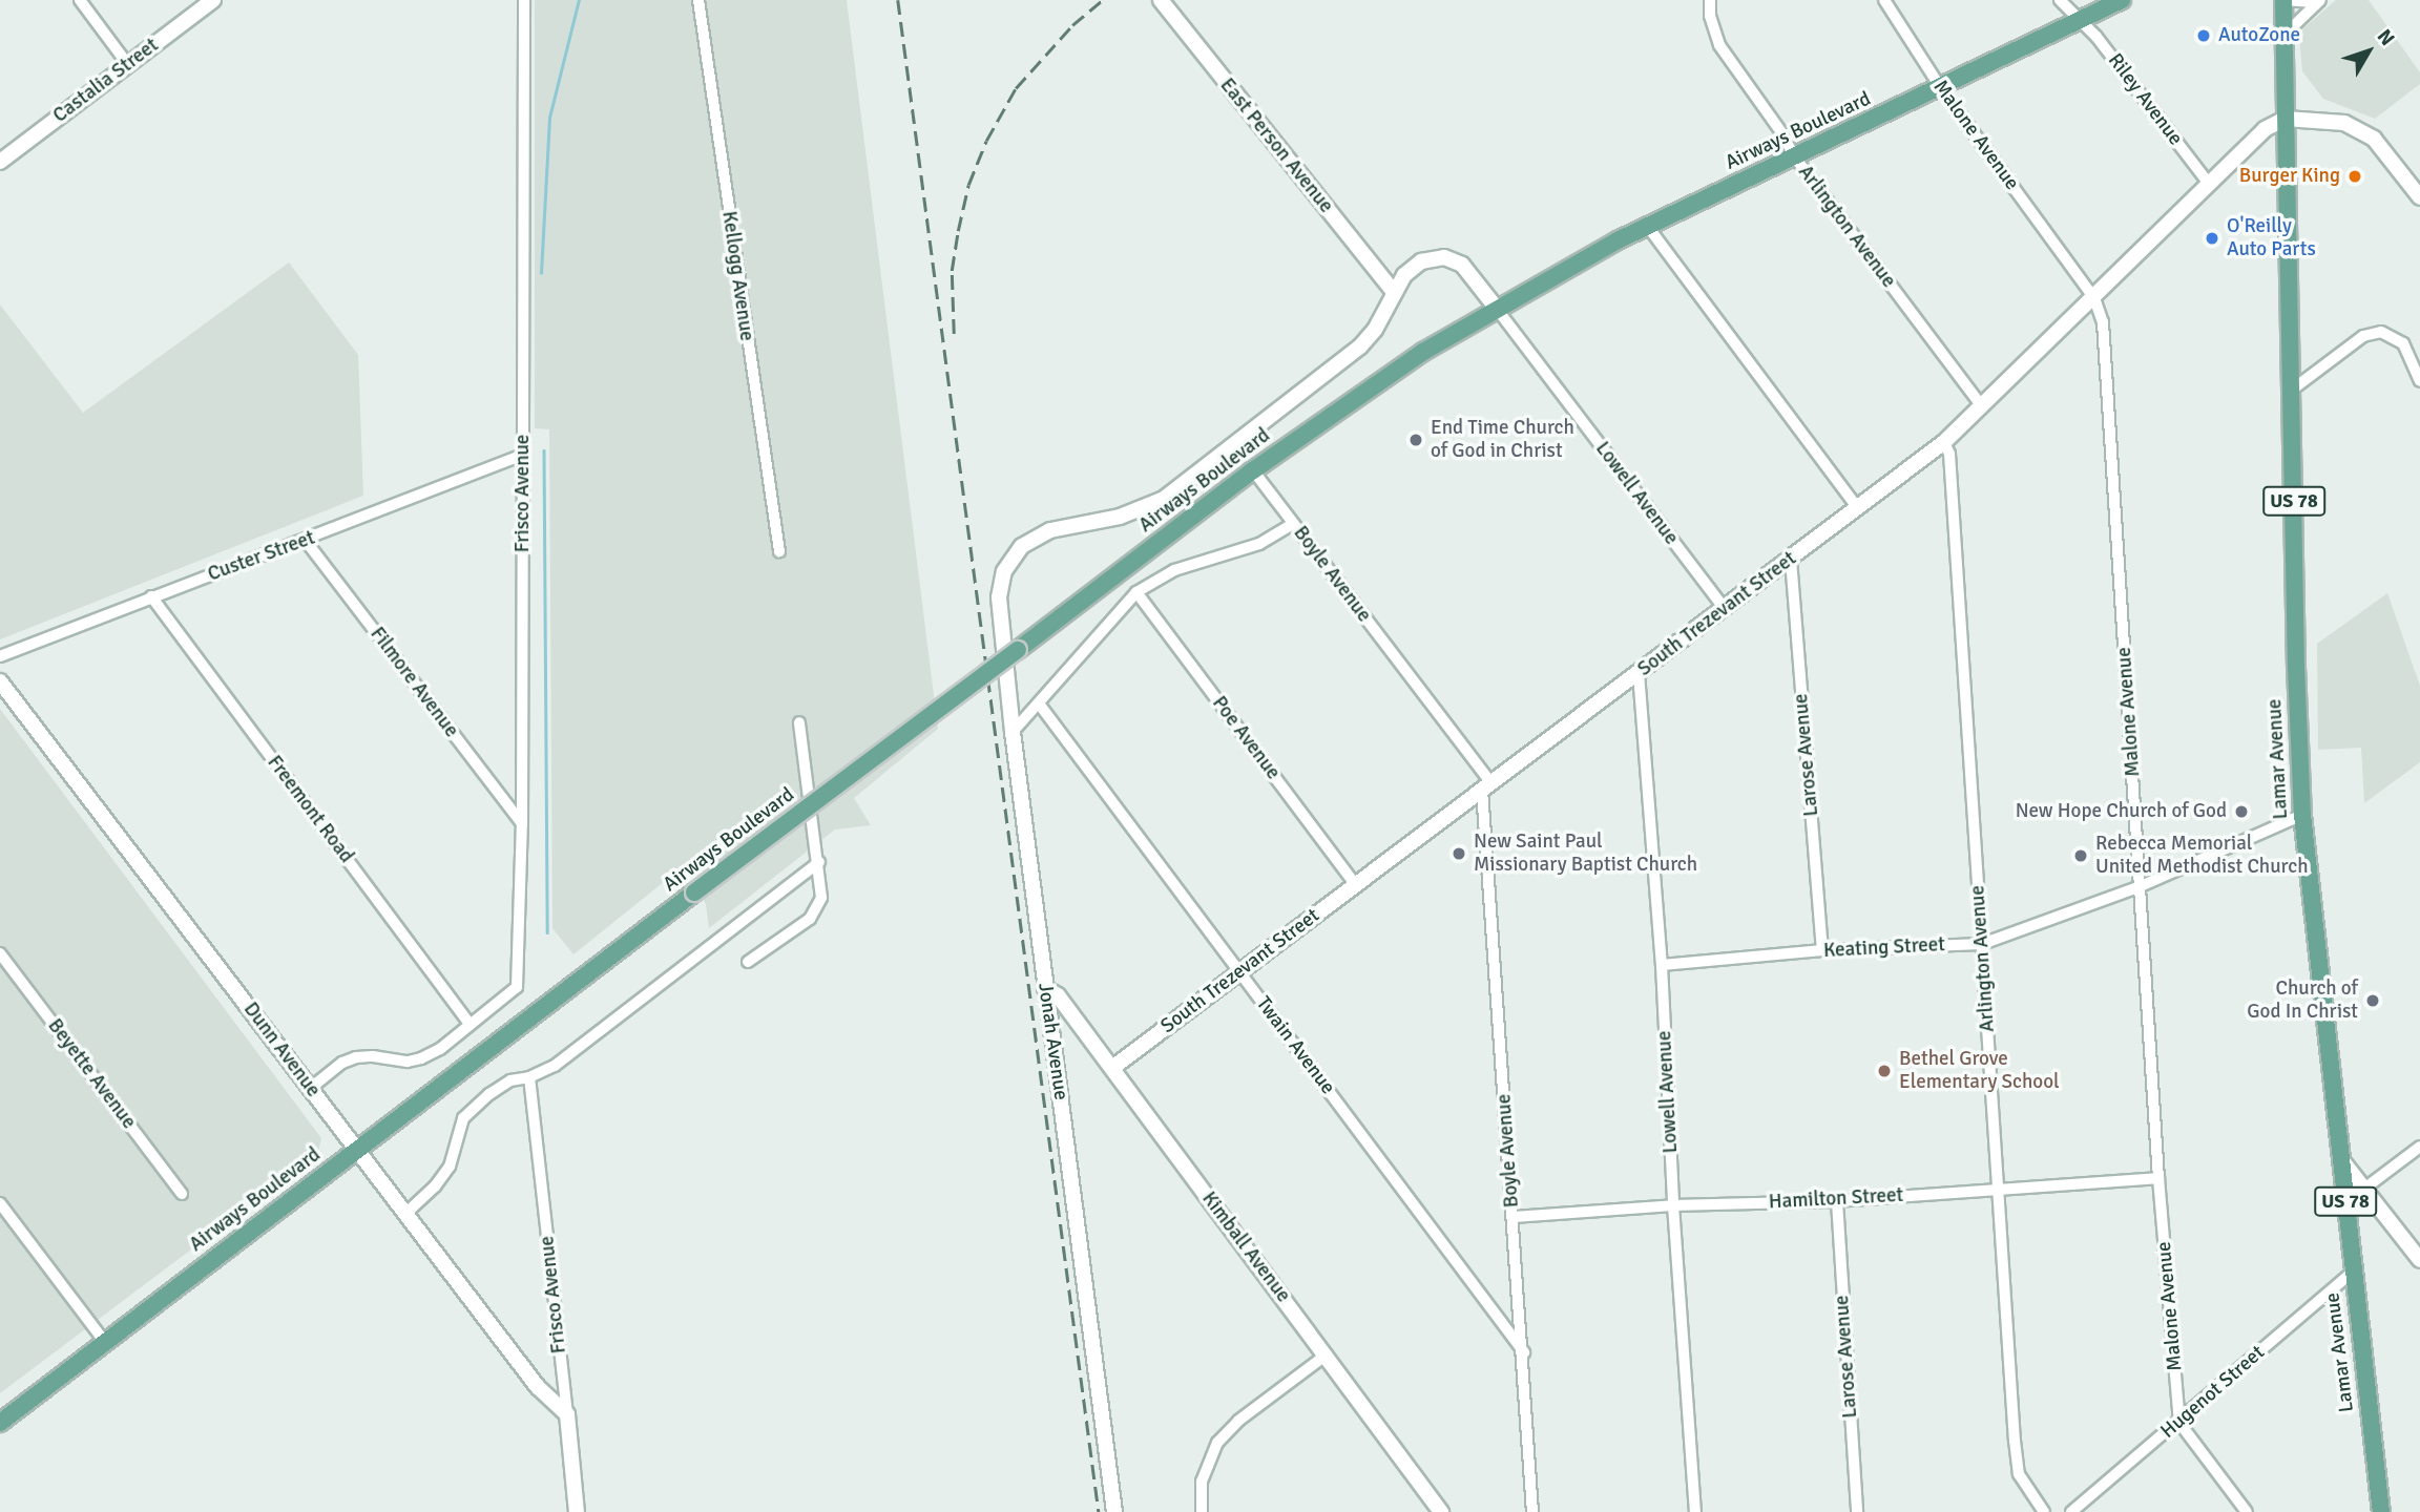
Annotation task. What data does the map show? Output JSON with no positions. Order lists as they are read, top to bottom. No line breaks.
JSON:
{"streets":{"main road":["Airways Boulevard","US 78","Lamar Avenue"],"street":["Castalia Street","Riley Avenue","Malone Avenue","East Person Avenue","Arlington Avenue","Kellogg Avenue","Frisco Avenue","Lowell Avenue","Custer Street","Boyle Avenue","South Trezevant Street","Filmore Avenue","Poe Avenue","Larose Avenue","Freemont Road","Keating Street","Jonah Avenue","Twain Avenue","Dunn Avenue","Beyette Avenue","Hamilton Street","Kimball Avenue","Hugenot Street"]},"crossings":[["Riley Avenue","Airways Boulevard"],["Riley Avenue","South Trezevant Street"],["Airways Boulevard","Malone Avenue"],["Airways Boulevard","East Person Avenue"],["Airways Boulevard","Arlington Avenue"],["Airways Boulevard","Lowell Avenue"],["Airways Boulevard","Boyle Avenue"],["Airways Boulevard","Jonah Avenue"],["Airways Boulevard","Dunn Avenue"],["Malone Avenue","South Trezevant Street"],["Malone Avenue","Keating Street"],["Malone Avenue","Hamilton Street"],["Malone Avenue","Hugenot Street"],["Arlington Avenue","South Trezevant Street"],["Arlington Avenue","Keating Street"],["Arlington Avenue","Hamilton Street"],["Frisco Avenue","Custer Street"],["Frisco Avenue","Filmore Avenue"],["Frisco Avenue","Freemont Road"],["Frisco Avenue","Dunn Avenue"],["Lowell Avenue","South Trezevant Street"],["Lowell Avenue","Keating Street"],["Lowell Avenue","Hamilton Street"],["Custer Street","Filmore Avenue"],["Custer Street","Freemont Road"],["Boyle Avenue","South Trezevant Street"],["Boyle Avenue","Twain Avenue"],["Boyle Avenue","Hamilton Street"],["South Trezevant Street","Poe Avenue"],["South Trezevant Street","Larose Avenue"],["South Trezevant Street","Lamar Avenue"],["South Trezevant Street","Twain Avenue"],["South Trezevant Street","Kimball Avenue"],["Larose Avenue","Keating Street"],["Larose Avenue","Hamilton Street"],["Lamar Avenue","Keating Street"],["Lamar Avenue","Hugenot Street"],["Jonah Avenue","Kimball Avenue"]],"places":["AutoZone","Burger King","O'Reilly Auto Parts","End Time Church of God in Christ","New Hope Church of God","New Saint Paul Missionary Baptist Church","Rebecca Memorial United Methodist Church","Church of God In Christ","Bethel Grove Elementary School"],"north":"top right"}
